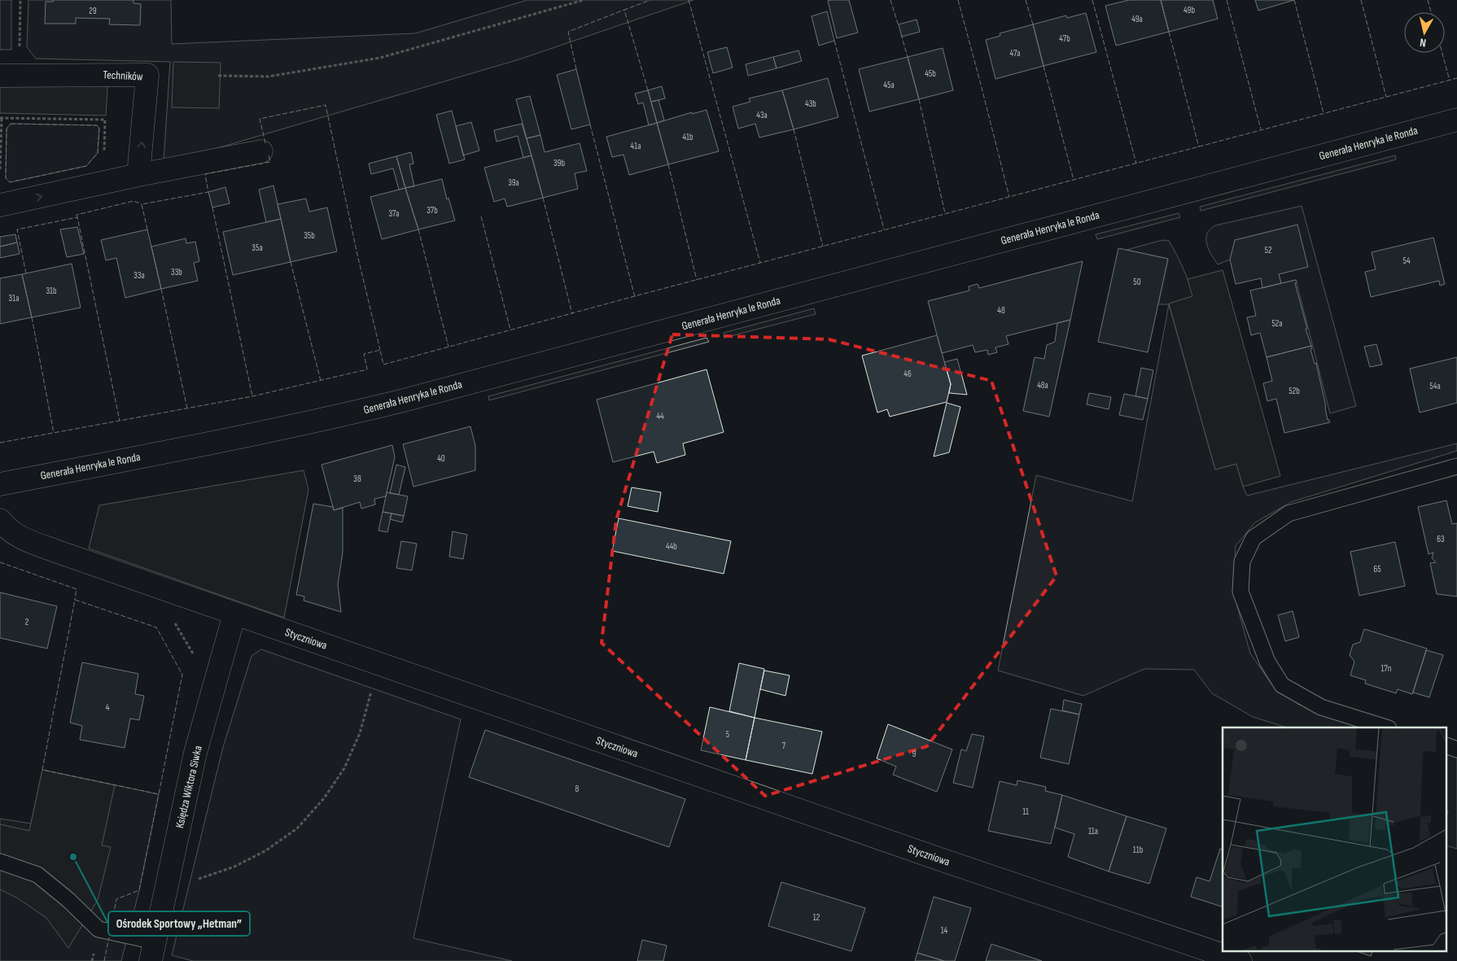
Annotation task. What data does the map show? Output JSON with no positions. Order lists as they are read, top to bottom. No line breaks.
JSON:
{"streets":{"street":["Techników","Generała Henryka le Ronda","Styczniowa","Księdza Wiktora Siwka"]},"crossings":[["Styczniowa","Księdza Wiktora Siwka"]],"places":["Ośrodek Sportowy „Hetman”"],"house_numbers":["49b","29","49a","47b","47a","45b","45a","43b","43a","41b","41a","39b","39a","37b","37a","35b","35a","52","54","33b","33a","50","31b","31a","48","52a","46","48a","54a","52b","44","40","38","63","44b","65","2","17n","4","5","7","9","8","11","11a","11b","12","14"],"north":"bottom"}
